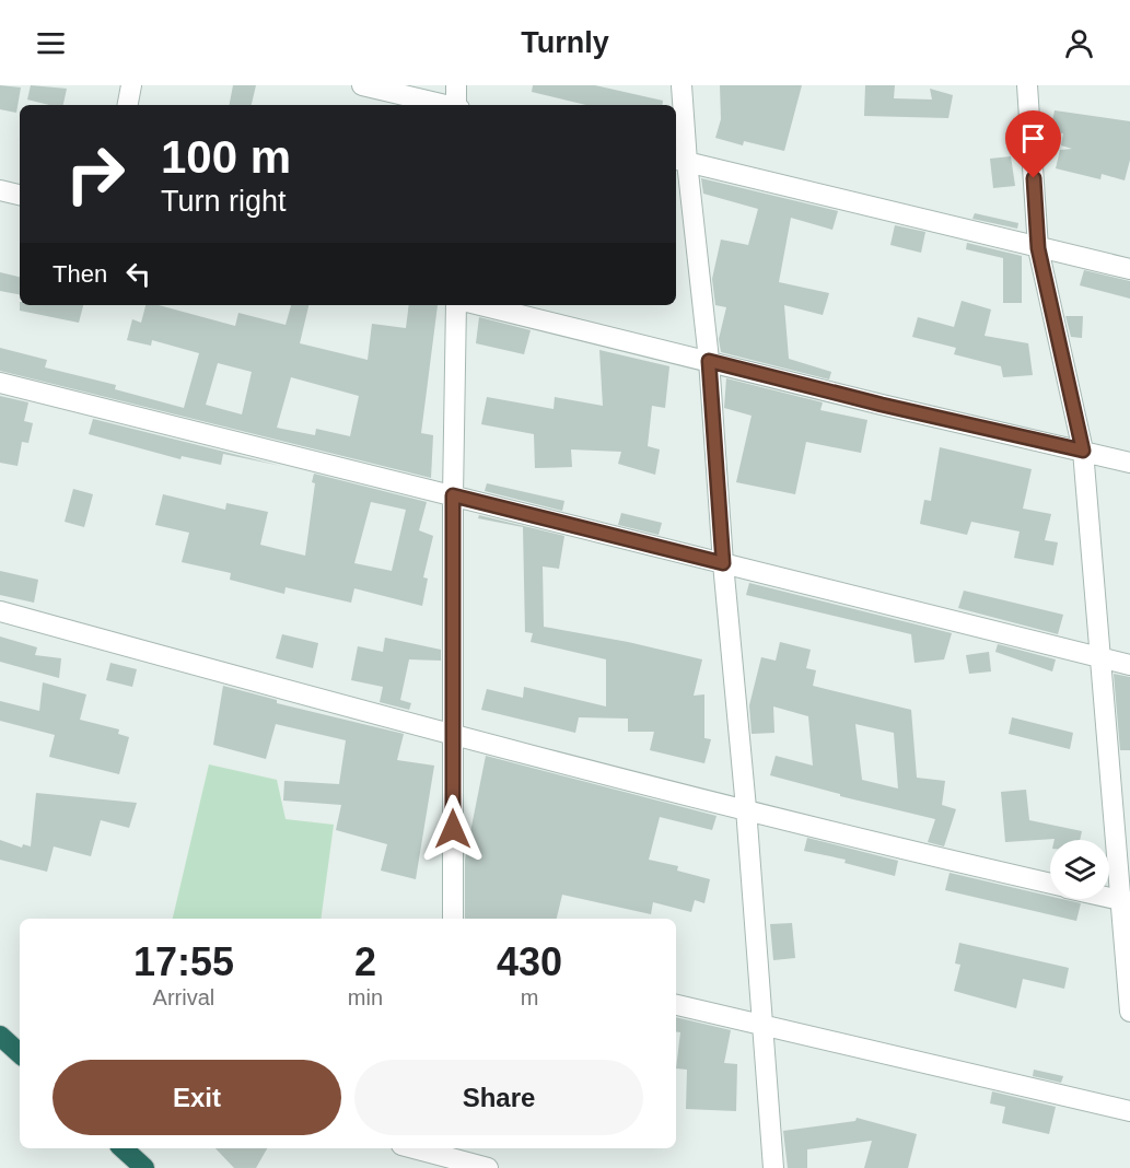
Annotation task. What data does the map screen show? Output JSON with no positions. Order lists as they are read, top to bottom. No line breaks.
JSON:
{"page":{"header":"Turnly","turn":["100 m","Turn right"],"then":"Then","eta":["17:55","Arrival","2","min","430","m"],"buttons":["Exit","Share"]}}
